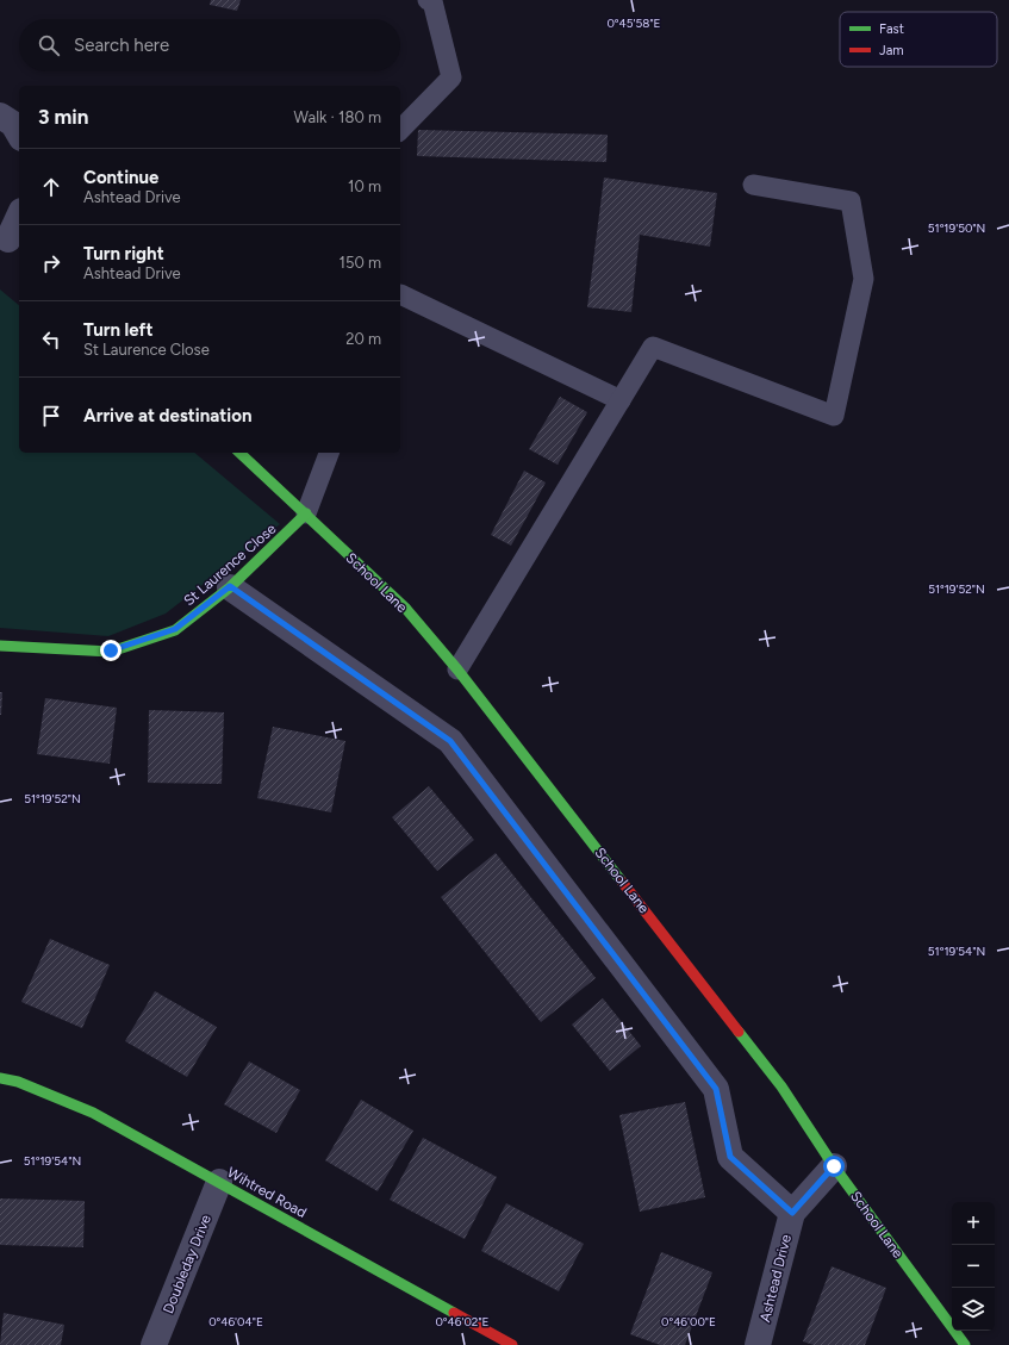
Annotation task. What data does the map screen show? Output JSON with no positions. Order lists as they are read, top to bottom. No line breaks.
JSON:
{"streets":{"street":["St Laurence Close","School Lane","Wihtred Road","Doubleday Drive","Ashtead Drive"]},"crossings":[["St Laurence Close","School Lane"],["School Lane","Ashtead Drive"],["Wihtred Road","Doubleday Drive"]],"legend":["Fast","Jam"],"page":{"search":"Search here","heading":["3 min","Walk · 180 m"],"list":[["Continue","Ashtead Drive","10 m"],["Turn right","Ashtead Drive","150 m"],["Turn left","St Laurence Close","20 m"],"Arrive at destination"],"map_buttons":["+","−"]},"coordinates":["0°45'58\"E","51°19'50\"N","51°19'52\"N","51°19'54\"N","0°46'04\"E","0°46'02\"E","0°46'00\"E"]}
